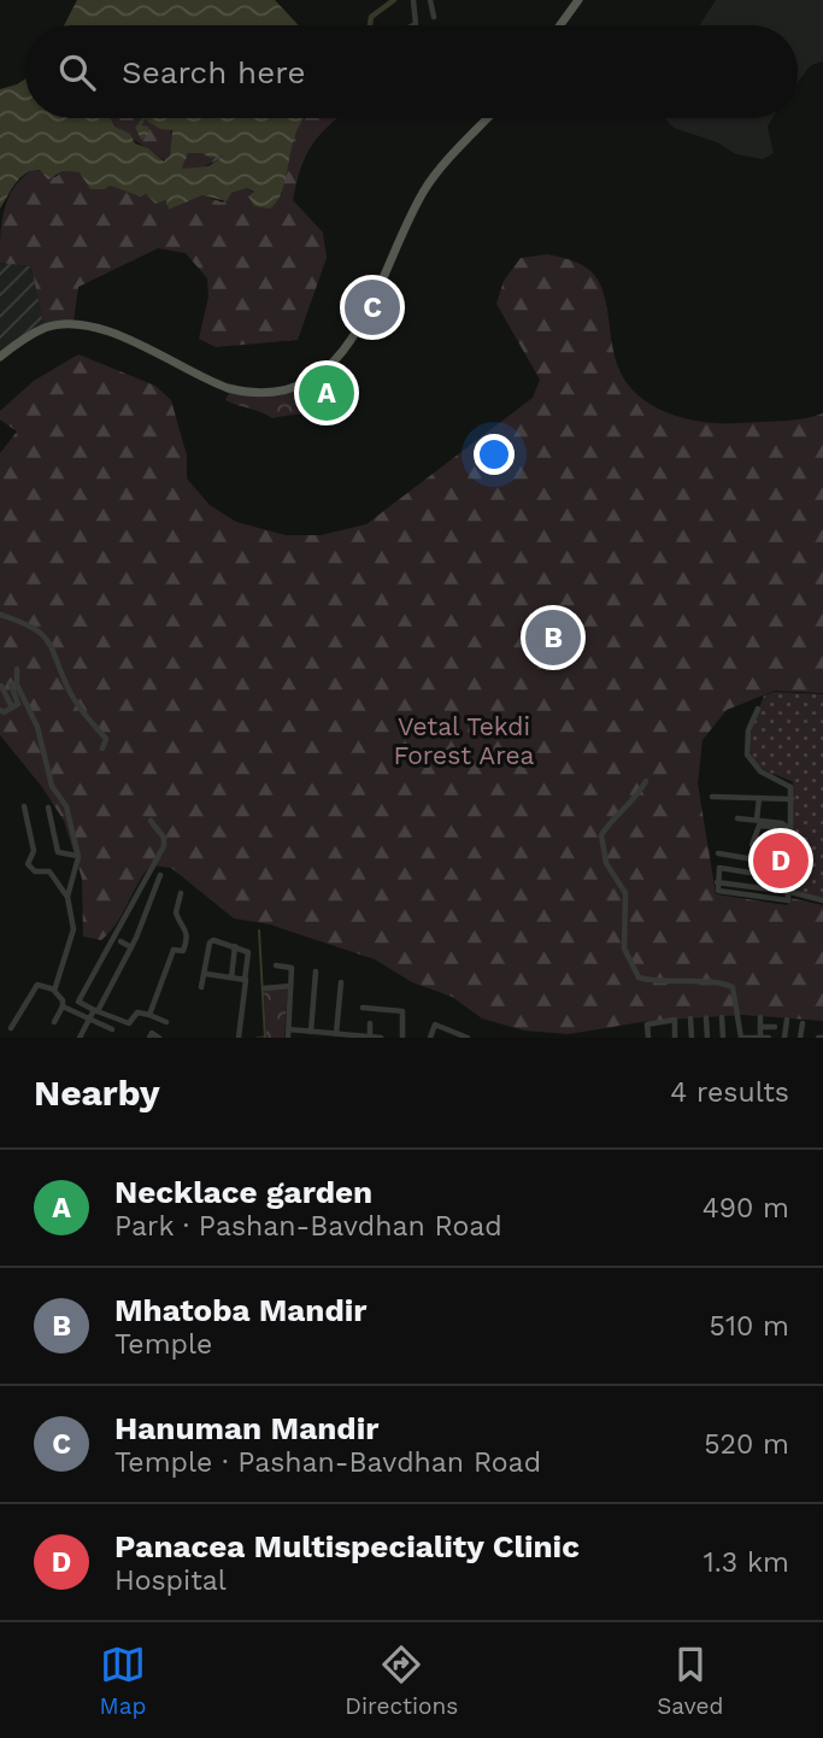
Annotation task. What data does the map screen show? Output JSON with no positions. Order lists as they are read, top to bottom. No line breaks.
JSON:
{"parks":["Vetal Tekdi Forest Area"],"page":{"search":"Search here","pins":["C","A","B","D"],"heading":["Nearby","4 results"],"list":[{"mark":"A","name":"Necklace garden","note":"Park · Pashan-Bavdhan Road","value":"490 m"},{"mark":"B","name":"Mhatoba Mandir","note":"Temple","value":"510 m"},{"mark":"C","name":"Hanuman Mandir","note":"Temple · Pashan-Bavdhan Road","value":"520 m"},{"mark":"D","name":"Panacea Multispeciality Clinic","note":"Hospital","value":"1.3 km"}],"nav":["Map","Directions","Saved"]}}
